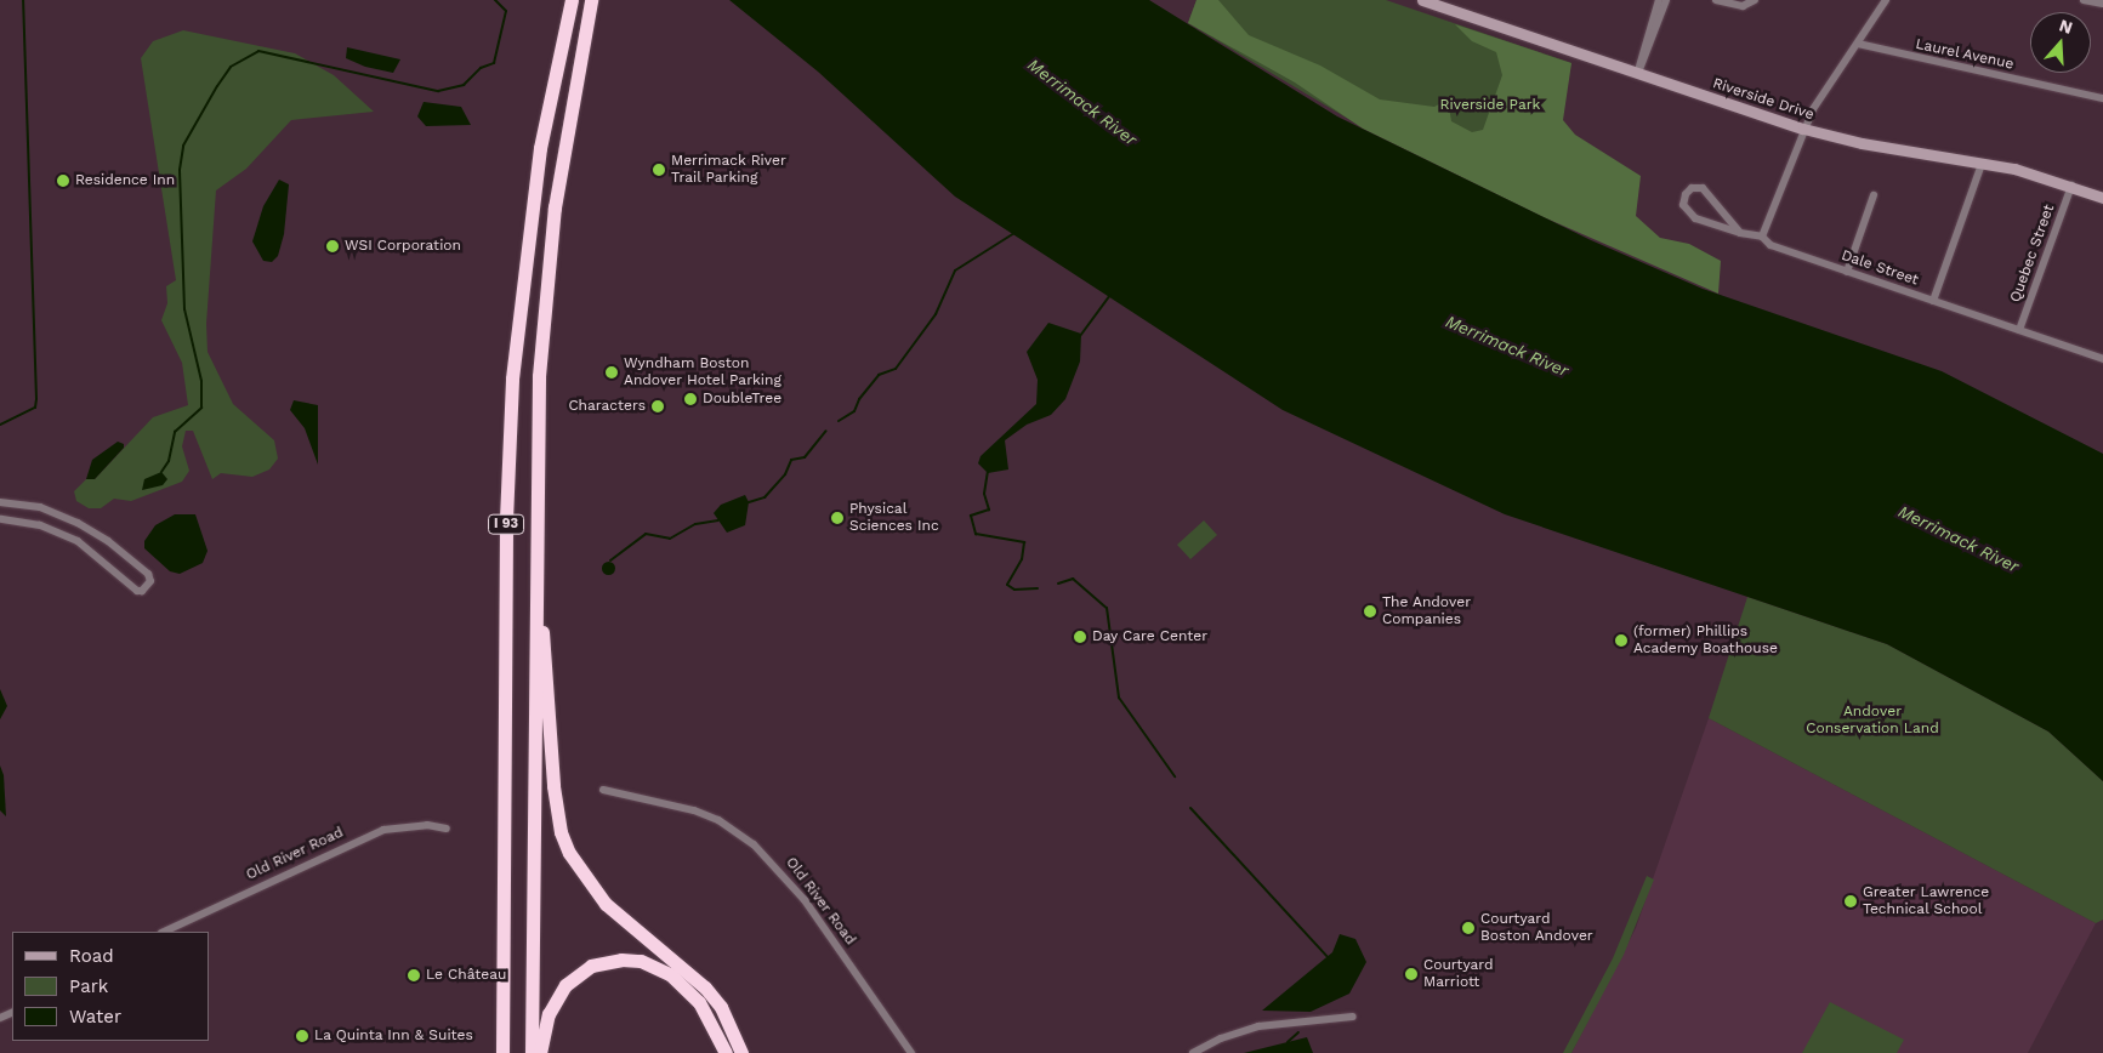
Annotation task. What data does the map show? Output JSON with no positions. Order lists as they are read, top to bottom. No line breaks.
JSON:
{"streets":{"highway":["I 93"],"main road":["Riverside Drive"],"street":["Laurel Avenue","Quebec Street","Dale Street","Old River Road"]},"crossings":[["Riverside Drive","Quebec Street"],["Quebec Street","Dale Street"]],"water":["Merrimack River"],"parks":["Riverside Park","Andover Conservation Land"],"places":["Merrimack River Trail Parking","Residence Inn","WSI Corporation","Wyndham Boston Andover Hotel Parking","DoubleTree","Characters","Physical Sciences Inc","The Andover Companies","Day Care Center","(former) Phillips Academy Boathouse","Greater Lawrence Technical School","Courtyard Boston Andover","Courtyard Marriott","Le Château","La Quinta Inn & Suites"],"legend":["Road","Park","Water"],"north":"top"}
